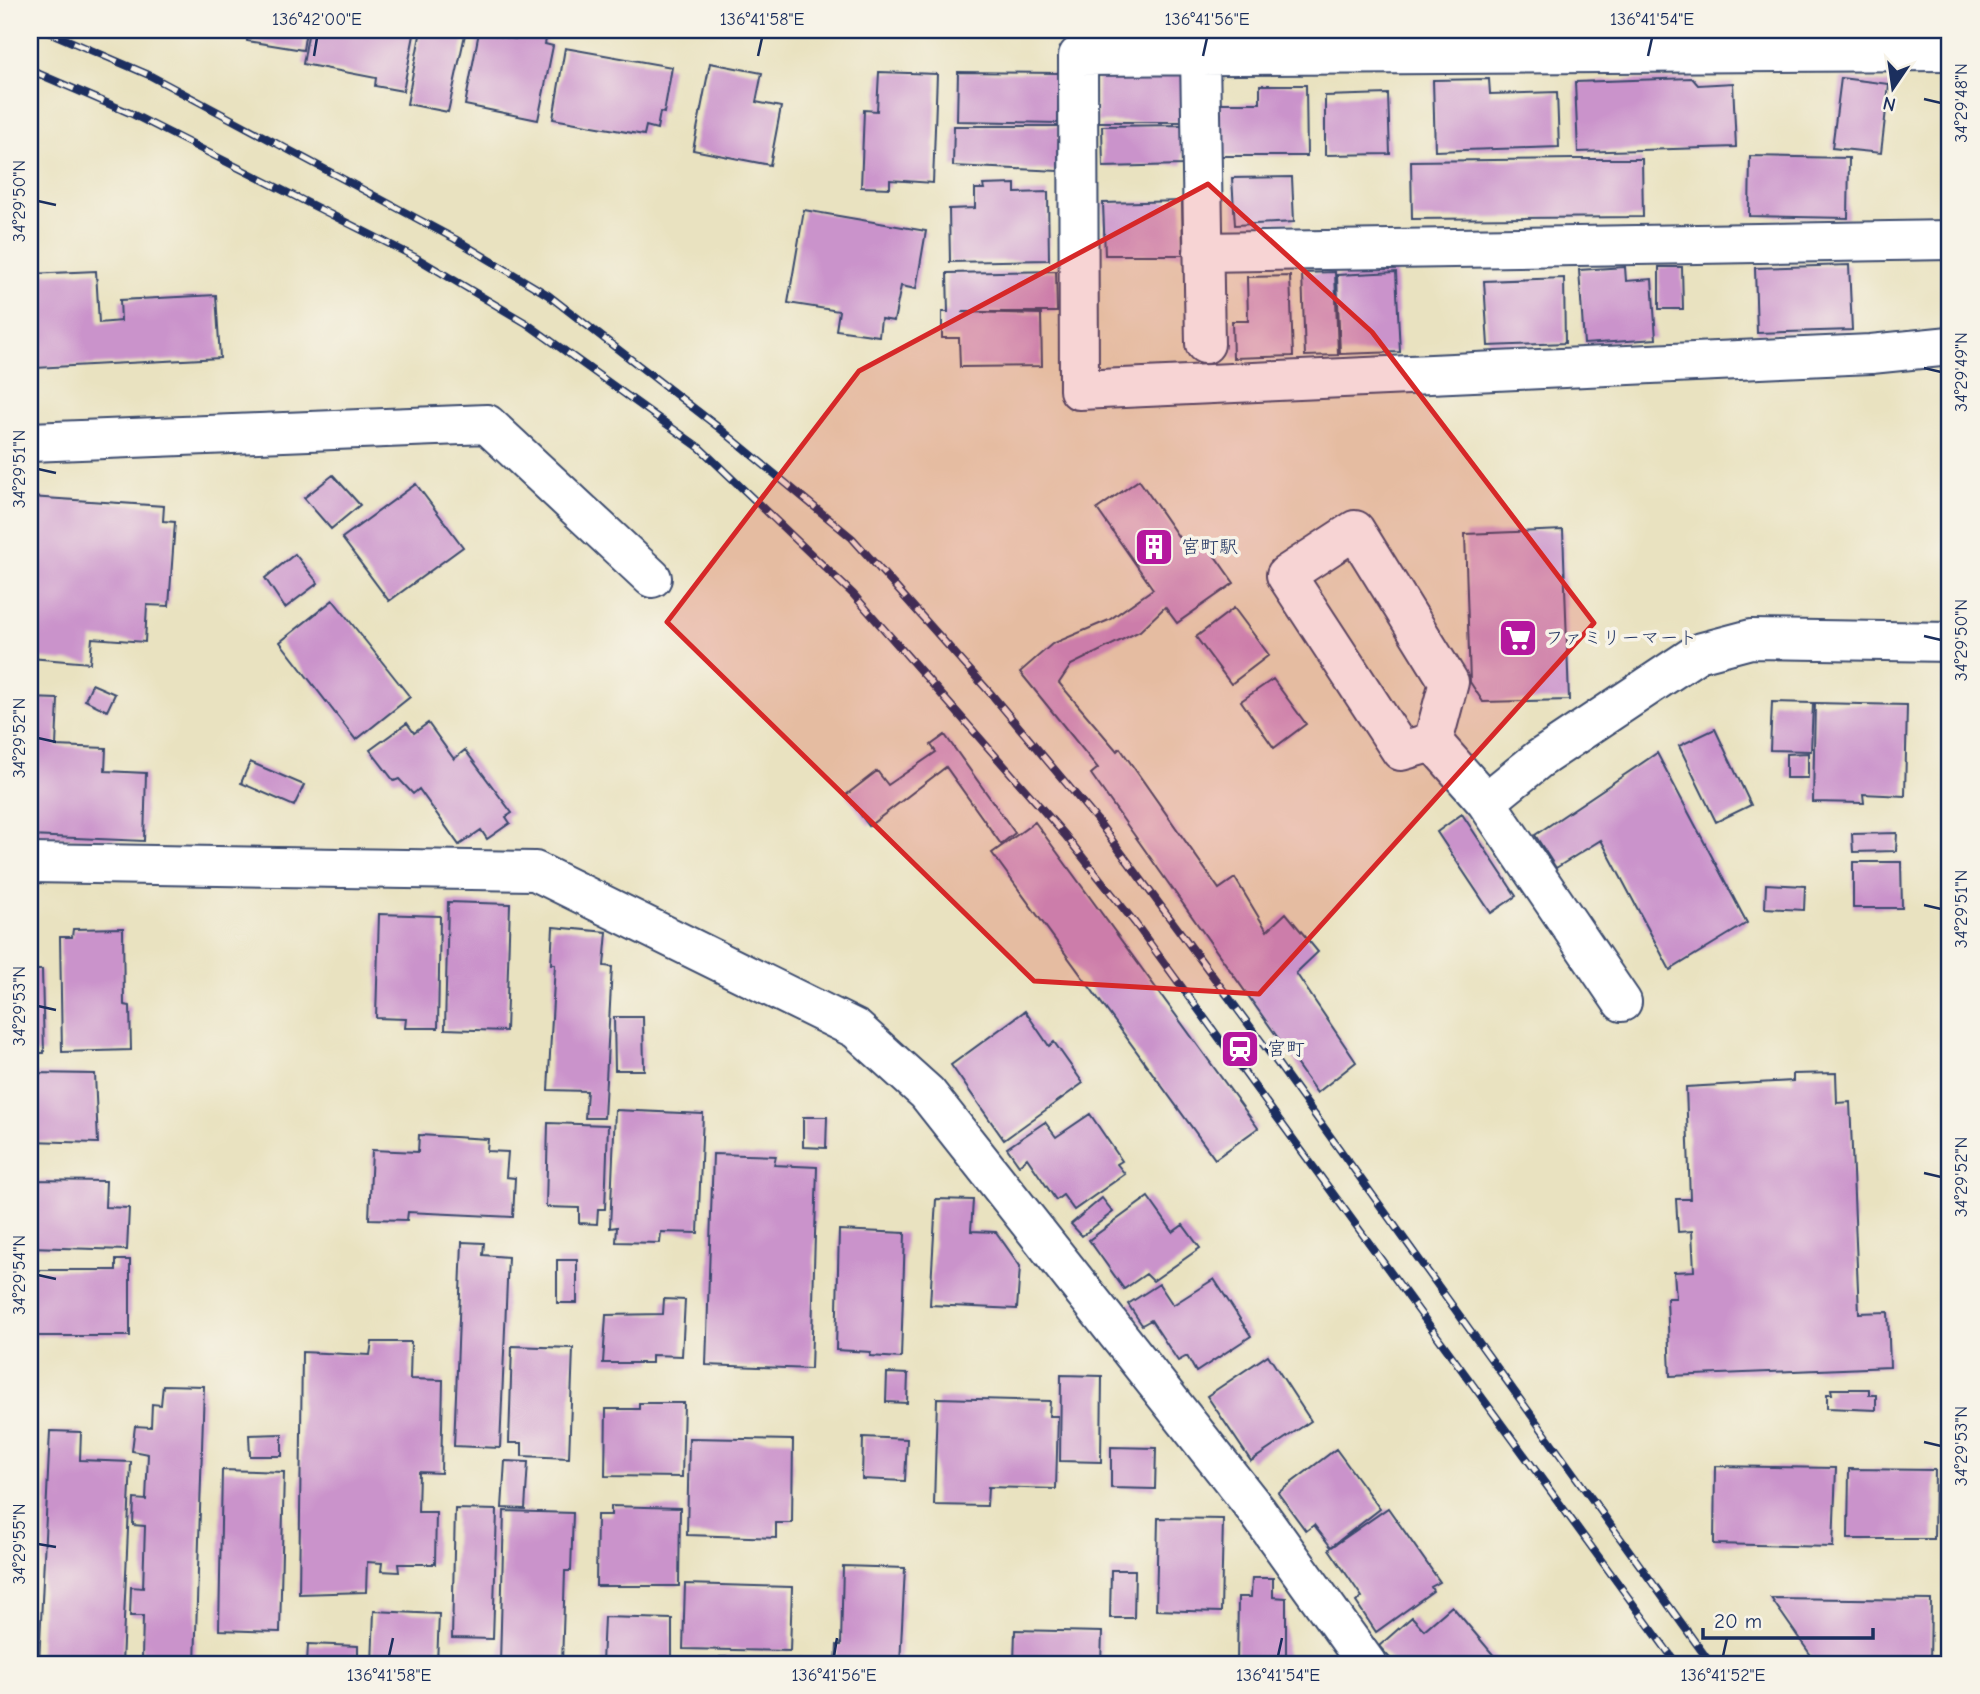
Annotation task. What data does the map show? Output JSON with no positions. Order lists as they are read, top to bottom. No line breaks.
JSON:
{"places":{"building":["宮町駅"],"supermarket":["ファミリーマート"],"station":["宮町"]},"scale_bar":"20 m","north":"bottom","coordinates":["136°42'00\"E","136°41'58\"E","136°41'56\"E","136°41'54\"E","34°29'48\"N","34°29'50\"N","34°29'49\"N","34°29'51\"N","34°29'52\"N","34°29'53\"N","34°29'54\"N","34°29'55\"N","136°41'52\"E"]}
